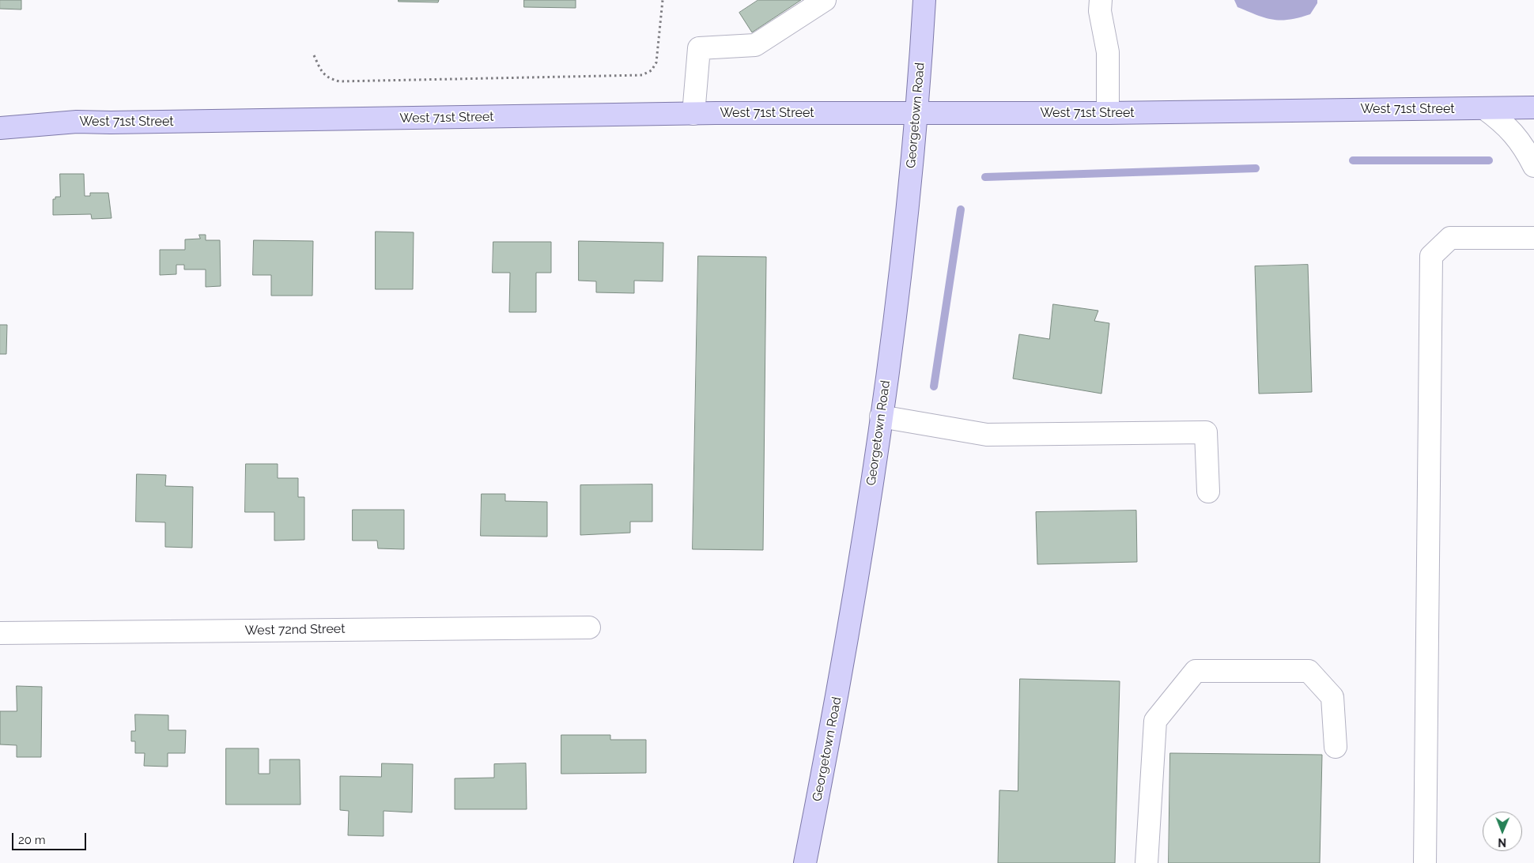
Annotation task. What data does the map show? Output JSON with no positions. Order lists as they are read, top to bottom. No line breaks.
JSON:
{"streets":{"main road":["West 71st Street","Georgetown Road"],"street":["West 72nd Street"]},"crossings":[["West 71st Street","Georgetown Road"]],"scale_bar":"20 m","north":"bottom"}
